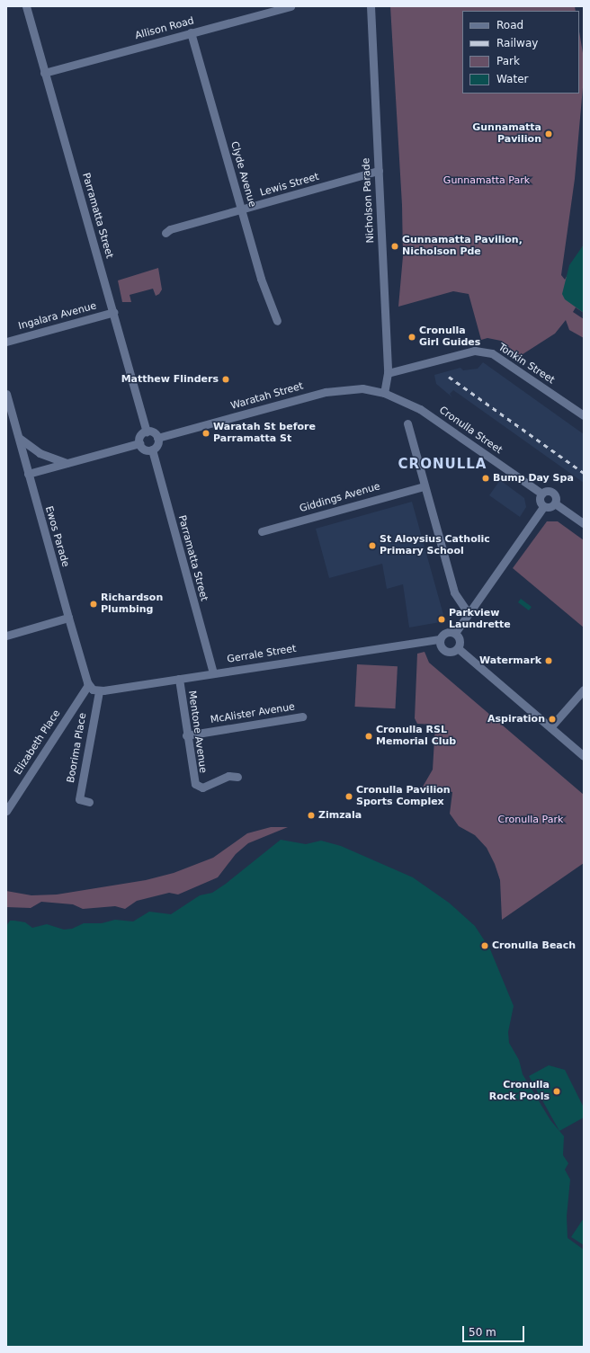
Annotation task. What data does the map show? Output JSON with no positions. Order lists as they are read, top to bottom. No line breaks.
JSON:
{"streets":{"street":["Allison Road","Clyde Avenue","Lewis Street","Nicholson Parade","Parramatta Street","Ingalara Avenue","Tonkin Street","Waratah Street","Cronulla Street","Giddings Avenue","Ewos Parade","Gerrale Street","McAlister Avenue","Mentone Avenue","Elizabeth Place","Boorima Place"]},"crossings":[["Allison Road","Clyde Avenue"],["Allison Road","Parramatta Street"],["Clyde Avenue","Lewis Street"],["Lewis Street","Nicholson Parade"],["Nicholson Parade","Tonkin Street"],["Nicholson Parade","Waratah Street"],["Nicholson Parade","Cronulla Street"],["Parramatta Street","Ingalara Avenue"],["Parramatta Street","Waratah Street"],["Parramatta Street","Gerrale Street"],["Waratah Street","Cronulla Street"],["Ewos Parade","Elizabeth Place"],["Gerrale Street","Mentone Avenue"],["Gerrale Street","Boorima Place"],["McAlister Avenue","Mentone Avenue"]],"districts":["CRONULLA"],"parks":["Gunnamatta Park","Cronulla Park"],"places":["Gunnamatta Pavilion","Gunnamatta Pavilion, Nicholson Pde","Cronulla Girl Guides","Matthew Flinders","Waratah St before Parramatta St","Bump Day Spa","St Aloysius Catholic Primary School","Richardson Plumbing","Parkview Laundrette","Watermark","Aspiration","Cronulla RSL Memorial Club","Cronulla Pavilion Sports Complex","Zimzala","Cronulla Beach","Cronulla Rock Pools"],"legend":["Road","Railway","Park","Water"],"scale_bar":"50 m"}
